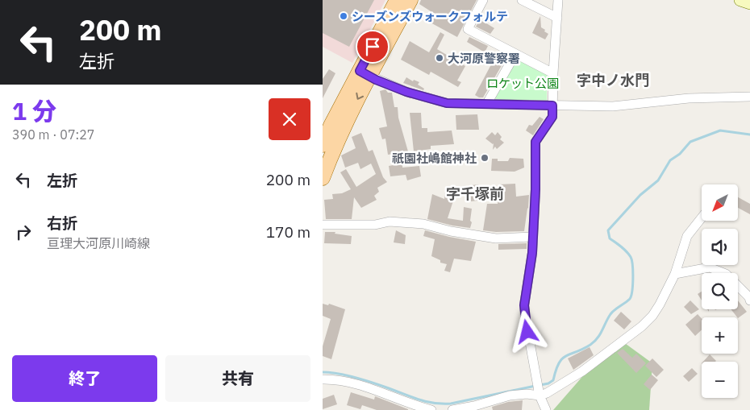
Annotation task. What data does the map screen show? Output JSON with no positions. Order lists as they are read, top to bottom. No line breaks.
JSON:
{"districts":["字中ノ水門","字千塚前"],"parks":["ロケット公園"],"places":["シーズンズウォークフォルテ","大河原警察署","祇園社嶋館神社"],"north":"bottom left","page":{"turn":["200 m","左折"],"heading":["1 分","390 m · 07:27"],"list":[{"name":"左折","value":"200 m"},{"name":"右折","note":"亘理大河原川崎線","value":"170 m"}],"map_buttons":["+","−"],"buttons":["終了","共有"]}}
